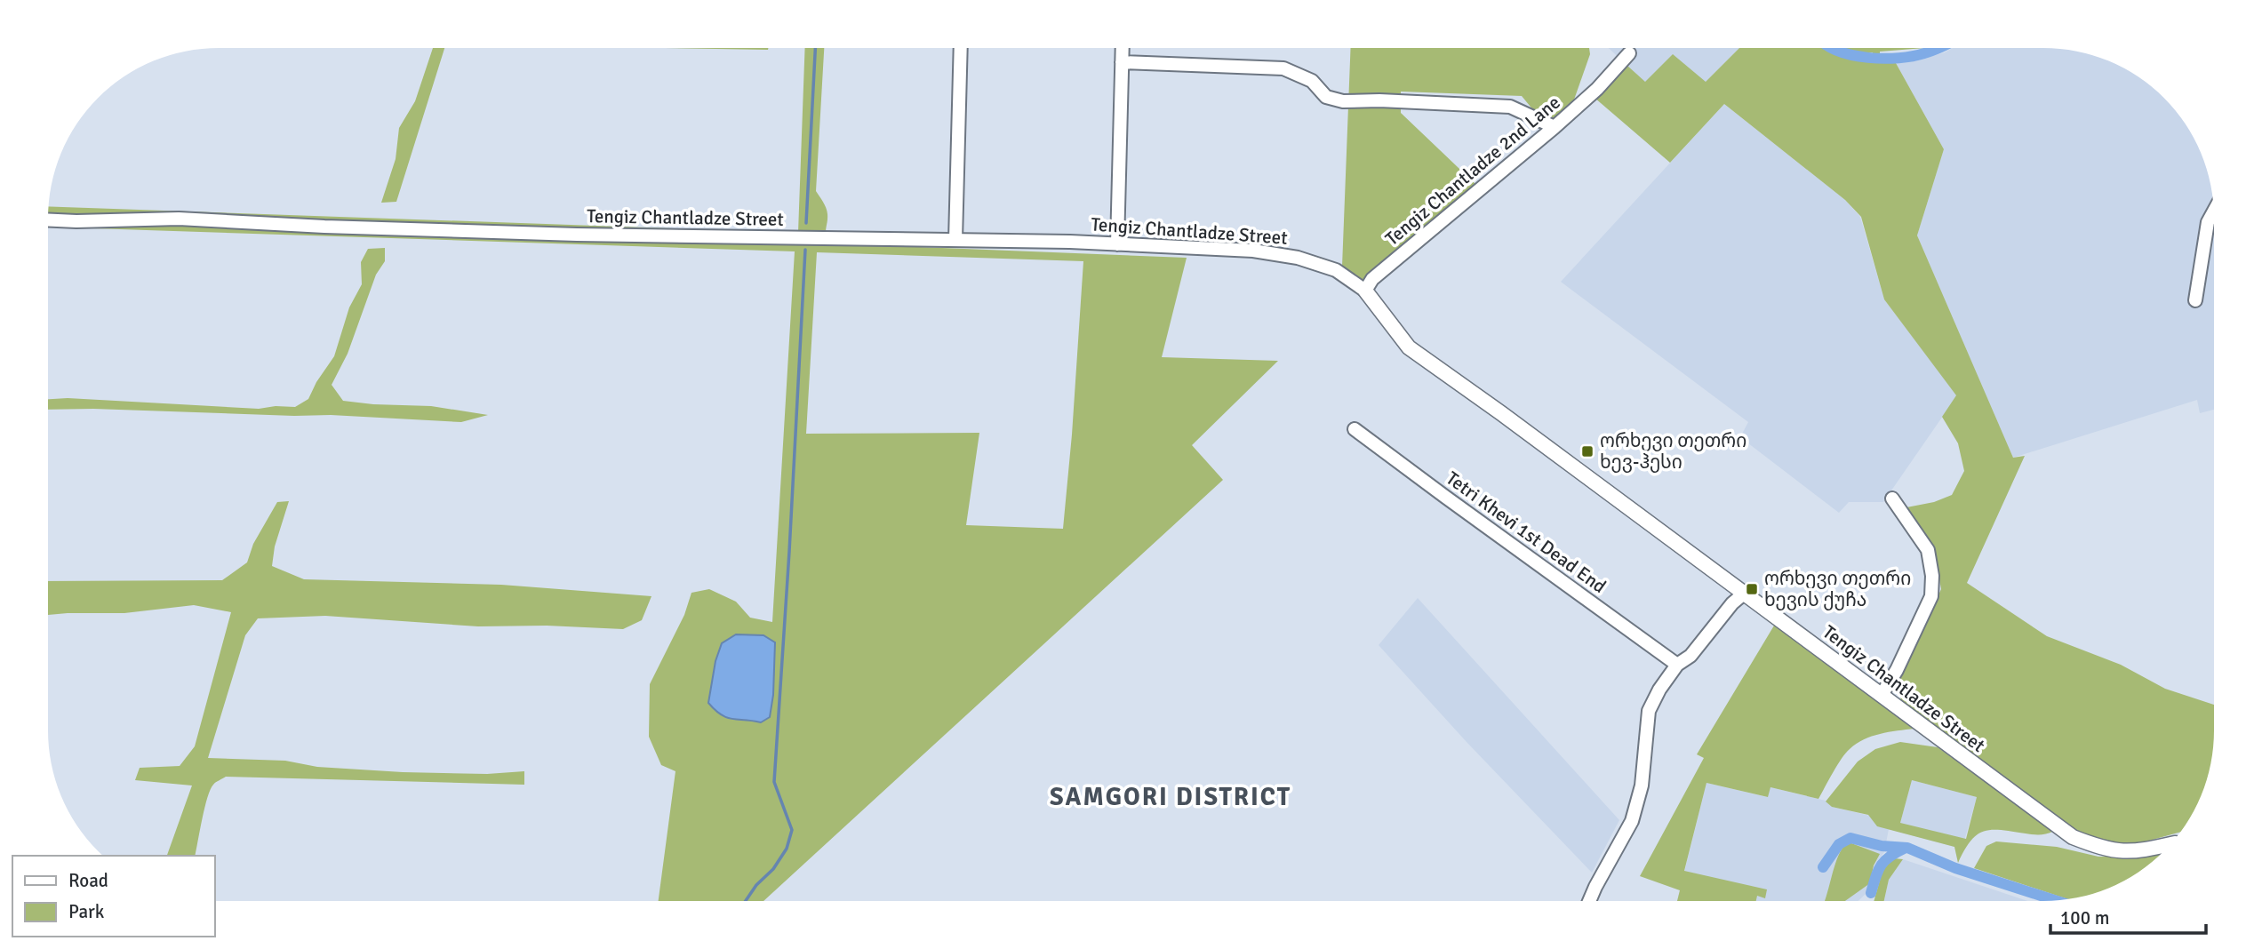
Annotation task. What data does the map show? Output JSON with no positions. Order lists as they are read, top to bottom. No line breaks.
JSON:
{"streets":{"street":["Tengiz Chantladze 2nd Lane","Tengiz Chantladze Street","Tetri Khevi 1st Dead End"]},"crossings":[["Tengiz Chantladze 2nd Lane","Tengiz Chantladze Street"]],"districts":["SAMGORI DISTRICT"],"places":{"transit":["ორხევი თეთრი ხევ-ჰესი","ორხევი თეთრი ხევის ქუჩა"]},"legend":["Road","Park"],"scale_bar":"100 m"}
